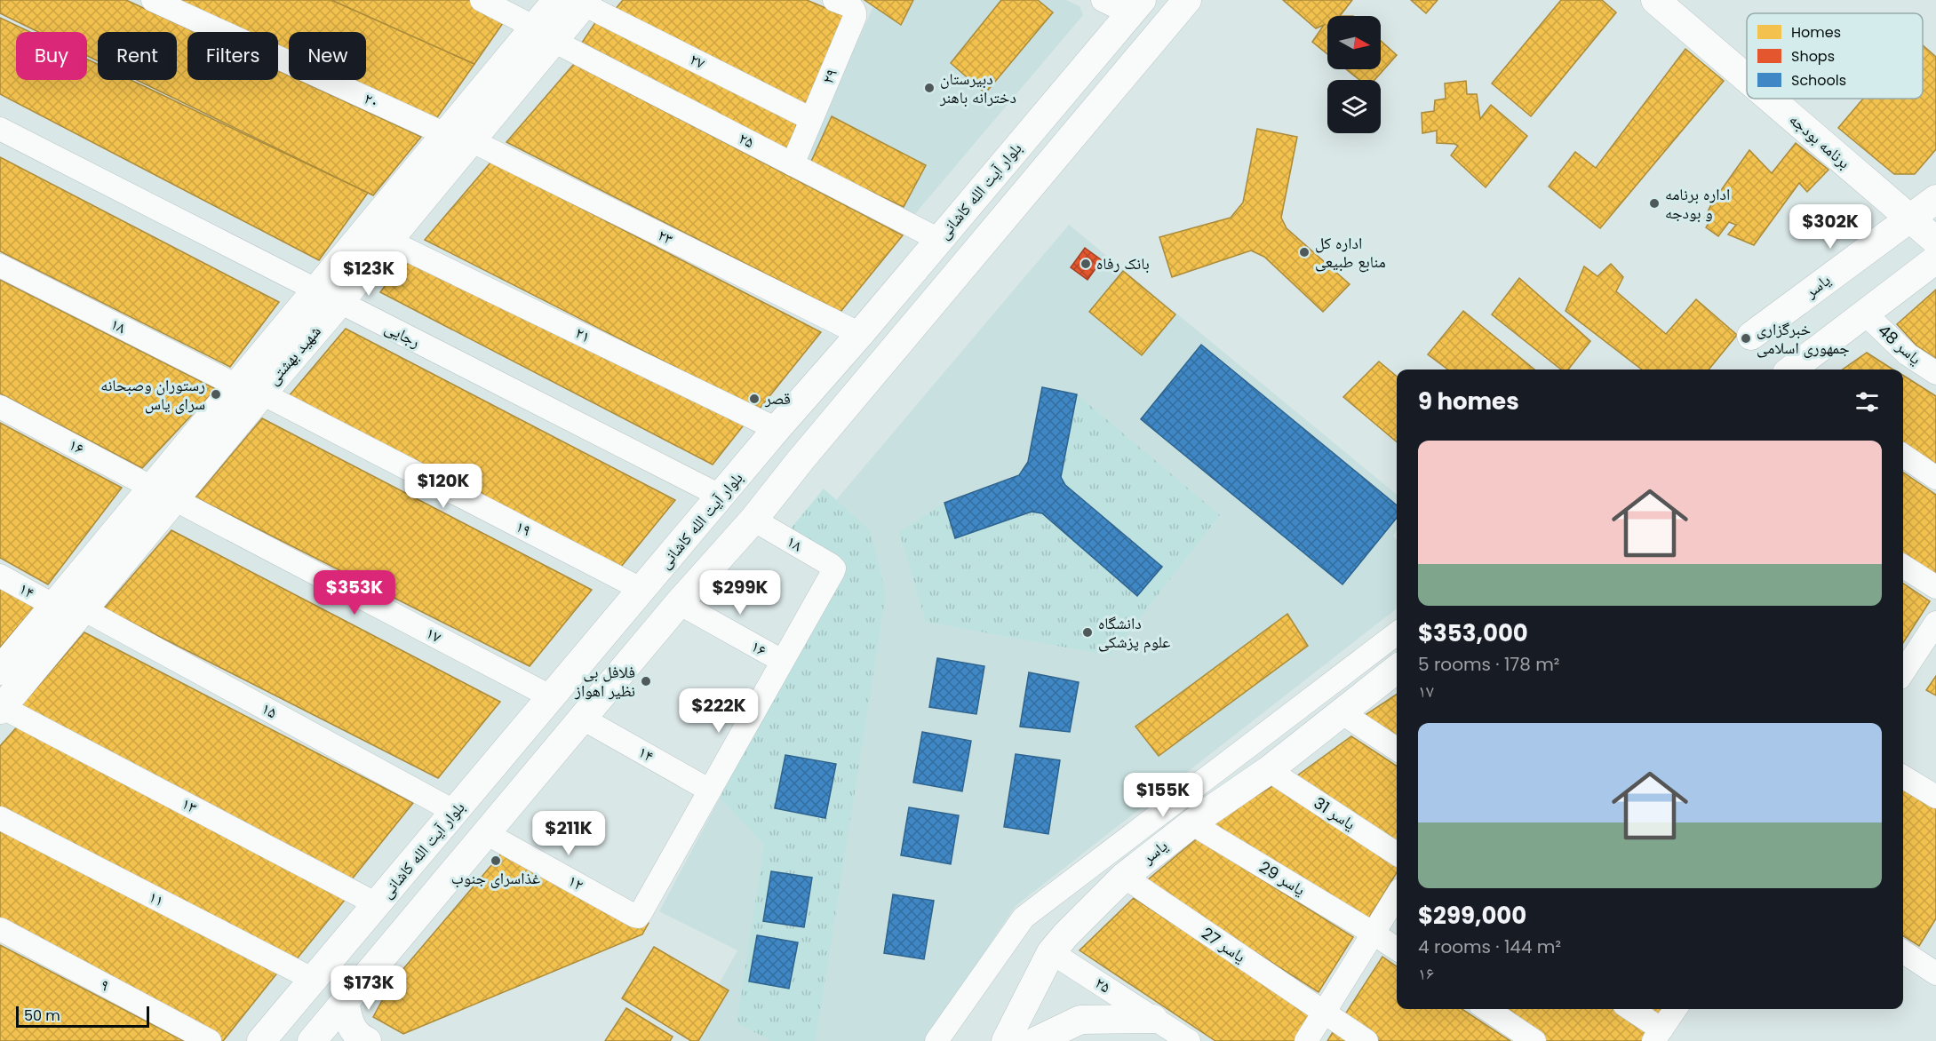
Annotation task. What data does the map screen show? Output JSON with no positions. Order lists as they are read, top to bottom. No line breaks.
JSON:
{"streets":{"main road":["برنامه بودجه","بلوار آیت الله کاشانی","یاسر","شهید بهشتی"],"street":["۲۷","۲۹","۲۰","۲۵","۲۳","۱۸","رجایی","۲۱","یاسر 48","۱۶","۱۹","۱۴","۱۷","۱۵","۱۳","یاسر 31","یاسر 29","۱۲","۱۱","یاسر 27","۹"]},"crossings":[["۲۷","۲۹"],["۲۷","شهید بهشتی"],["۲۹","۲۵"],["۲۰","۲۳"],["۲۰","شهید بهشتی"],["۲۵","بلوار آیت الله کاشانی"],["۲۵","یاسر"],["۲۵","شهید بهشتی"],["برنامه بودجه","یاسر"],["بلوار آیت الله کاشانی","۲۳"],["بلوار آیت الله کاشانی","رجایی"],["بلوار آیت الله کاشانی","۲۱"],["بلوار آیت الله کاشانی","۱۹"],["بلوار آیت الله کاشانی","۱۷"],["بلوار آیت الله کاشانی","۱۵"],["بلوار آیت الله کاشانی","۱۳"],["بلوار آیت الله کاشانی","۱۱"],["۲۳","شهید بهشتی"],["یاسر","یاسر 31"],["یاسر","یاسر 29"],["یاسر","یاسر 27"],["۱۸","شهید بهشتی"],["۱۸","۱۶"],["۱۸","۱۹"],["رجایی","شهید بهشتی"],["۲۱","شهید بهشتی"],["شهید بهشتی","۱۶"],["شهید بهشتی","۱۹"],["شهید بهشتی","۱۴"],["شهید بهشتی","۱۷"],["شهید بهشتی","۱۵"],["شهید بهشتی","۱۳"],["۱۶","۱۷"],["۱۴","۱۲"]],"places":["دبیرستان دخترانه باهنر","اداره برنامه و بودجه","اداره کل منابع طبیعی","بانک رفاه","خبرگزاری جمهوری اسلامی","رستوران وصبحانه سرای یاس","قصر","دانشگاه علوم پزشکی","فلافل بی نظیر اهواز","غذاسرای جنوب"],"legend":["Homes","Shops","Schools"],"scale_bar":"50 m","north":"right","page":{"chip":["Buy","Rent","Filters","New"],"price":["$302K","$123K","$120K","$353K","$299K","$222K","$155K","$211K","$173K"],"heading":"9 homes","list":[{"name":"$353,000","note":"5 rooms · 178 m² · ۱۷"},{"name":"$299,000","note":"4 rooms · 144 m² · ۱۶"}],"scale":"50 m"}}
